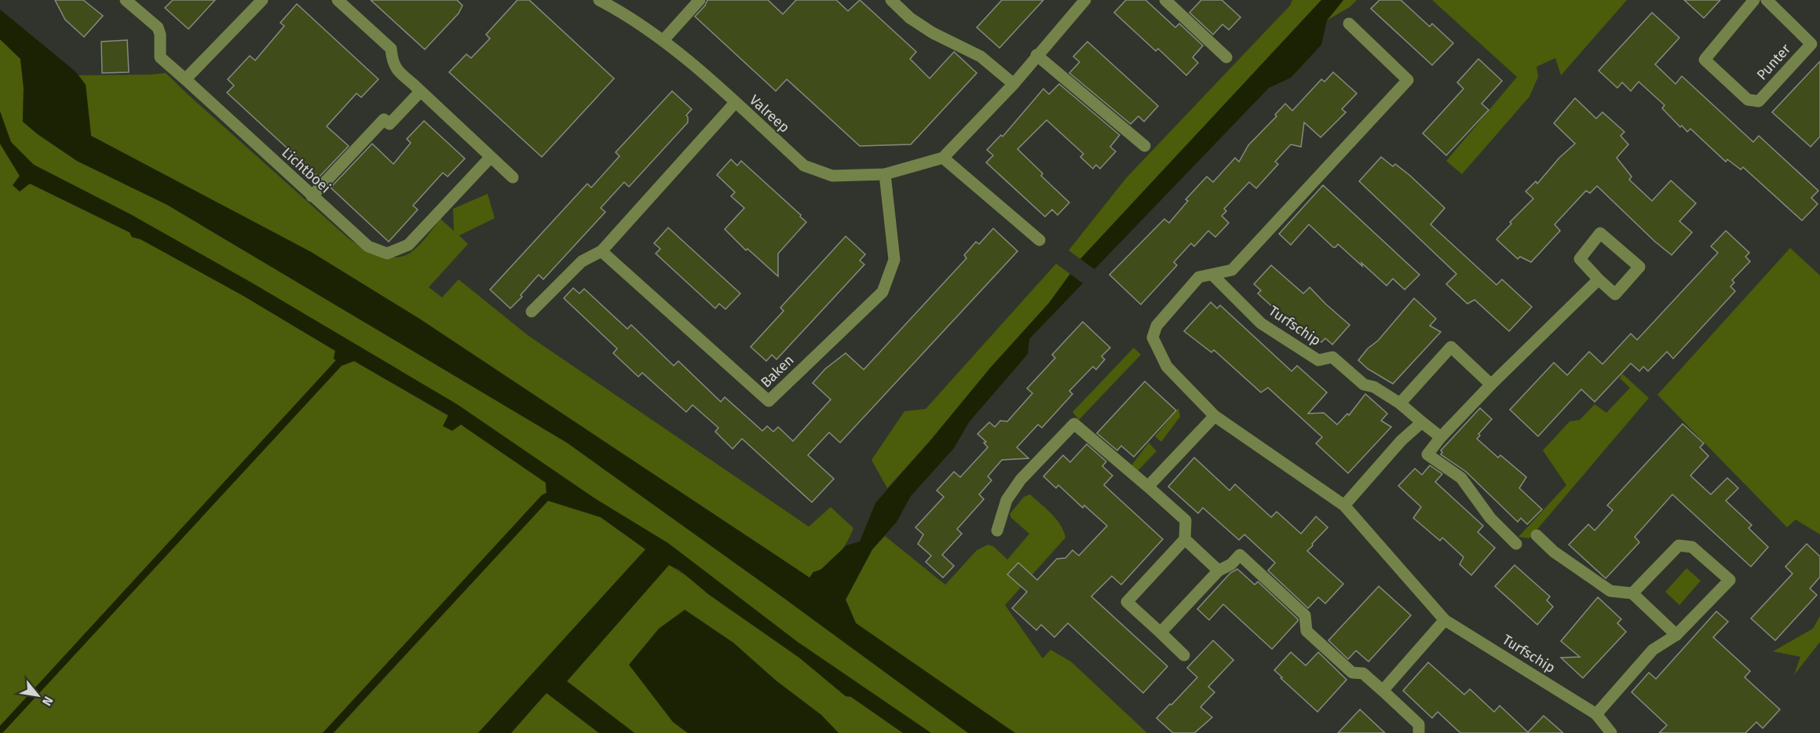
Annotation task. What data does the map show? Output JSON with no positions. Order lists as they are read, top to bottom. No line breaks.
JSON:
{"streets":{"street":["Punter","Valreep","Lichtboei","Turfschip","Baken"]},"crossings":[["Valreep","Baken"]],"north":"bottom right"}
